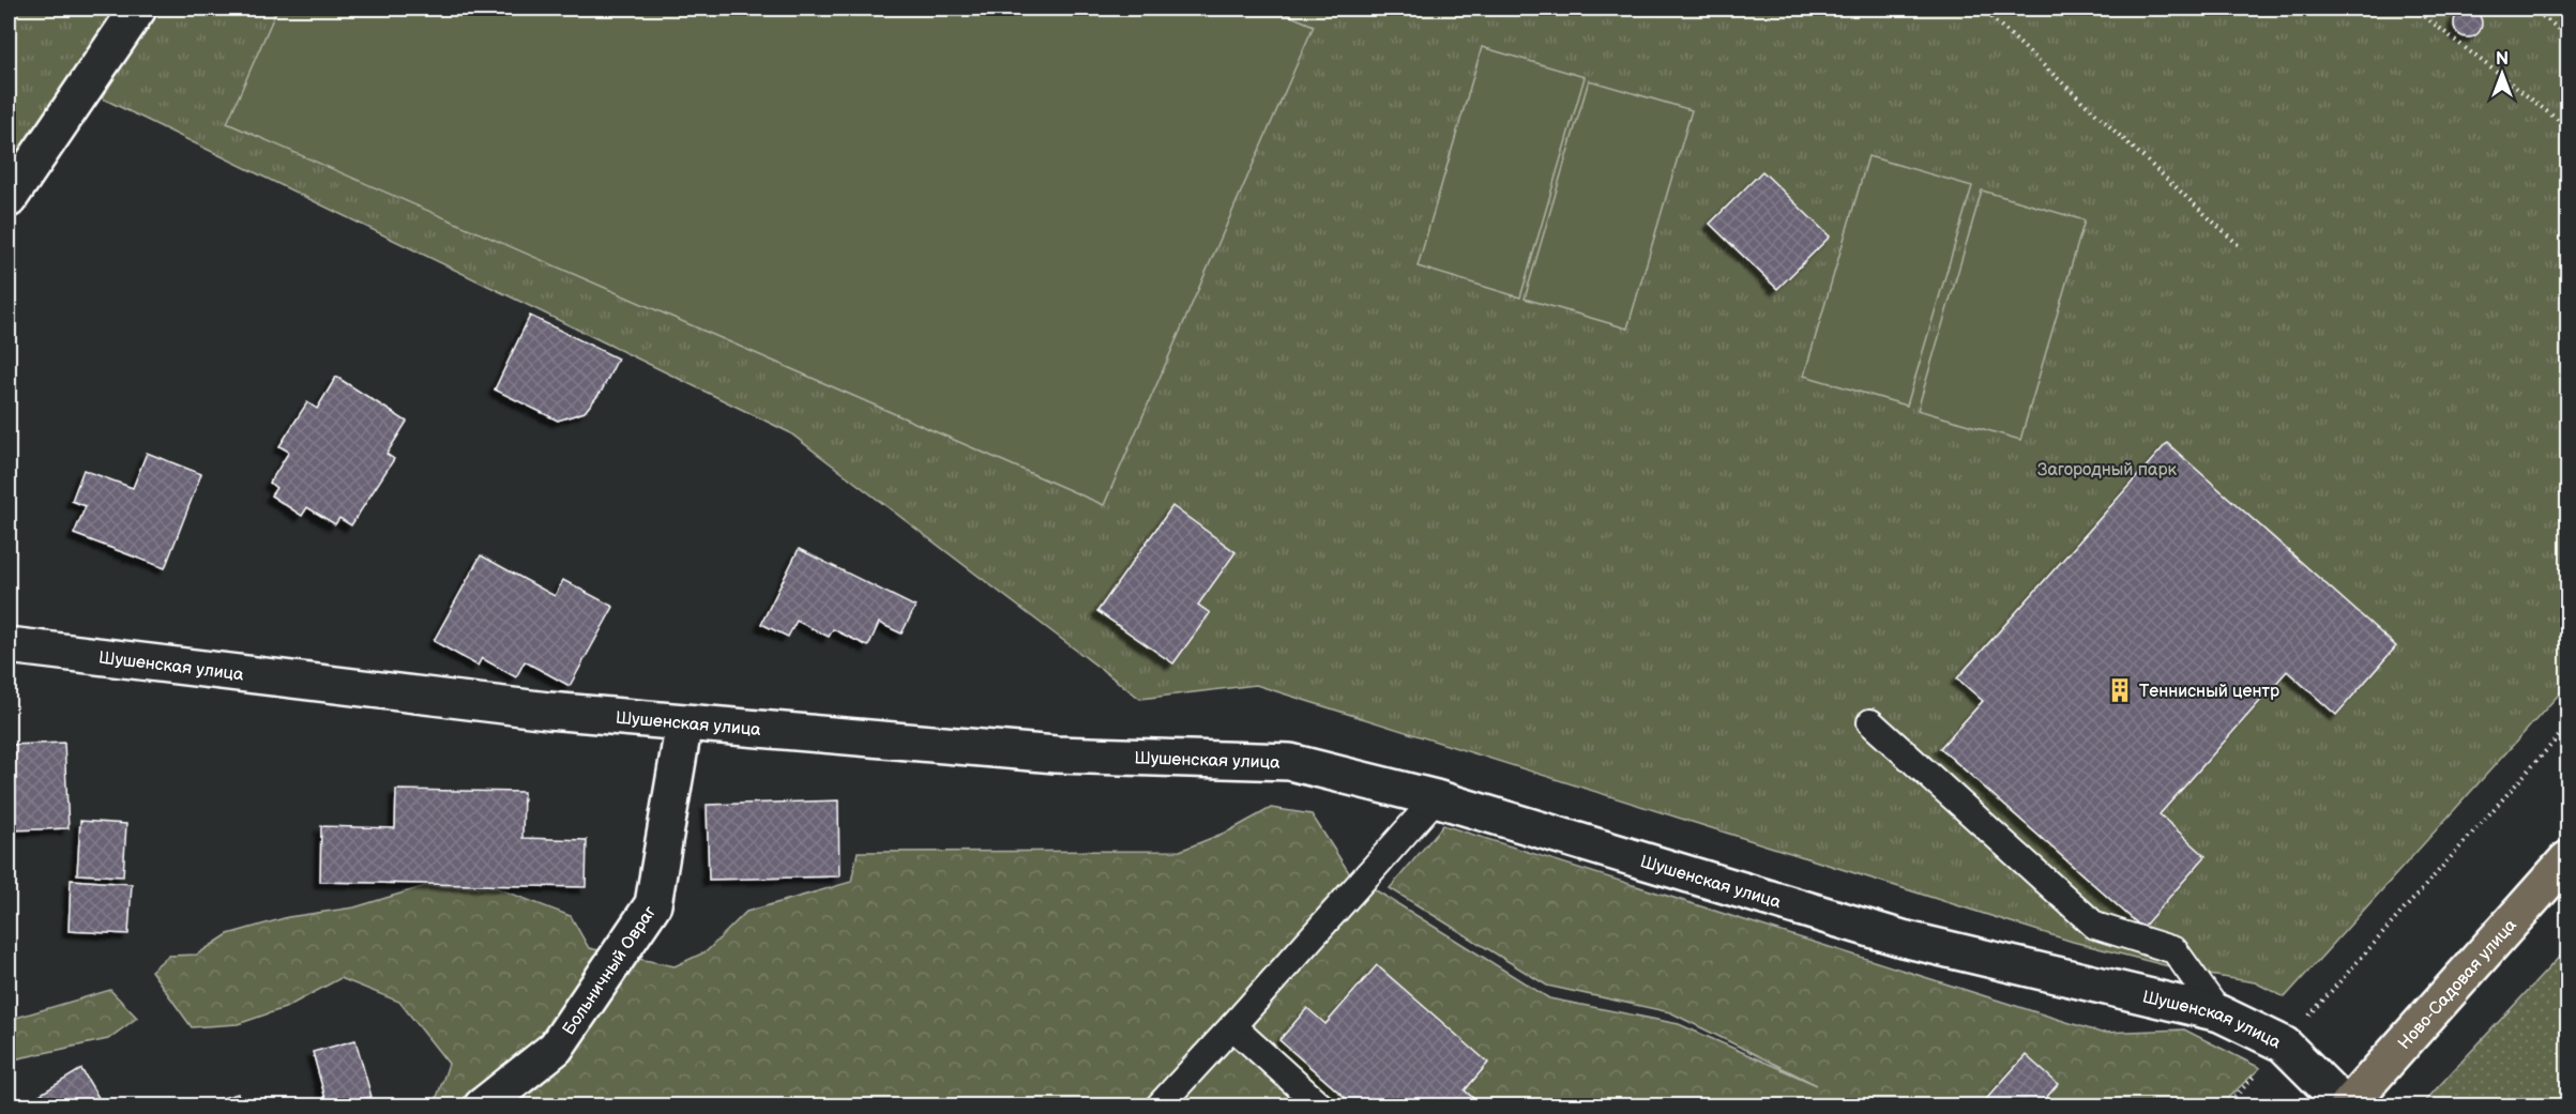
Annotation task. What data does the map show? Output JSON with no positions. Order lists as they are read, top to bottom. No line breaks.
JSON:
{"streets":{"main road":["Ново-Садовая улица"],"street":["Шушенская улица","Больничный Овраг"]},"crossings":[["Шушенская улица","Больничный Овраг"],["Шушенская улица","Ново-Садовая улица"]],"parks":["Загородный парк"],"places":{"building":["Теннисный центр"]},"north":"top"}
